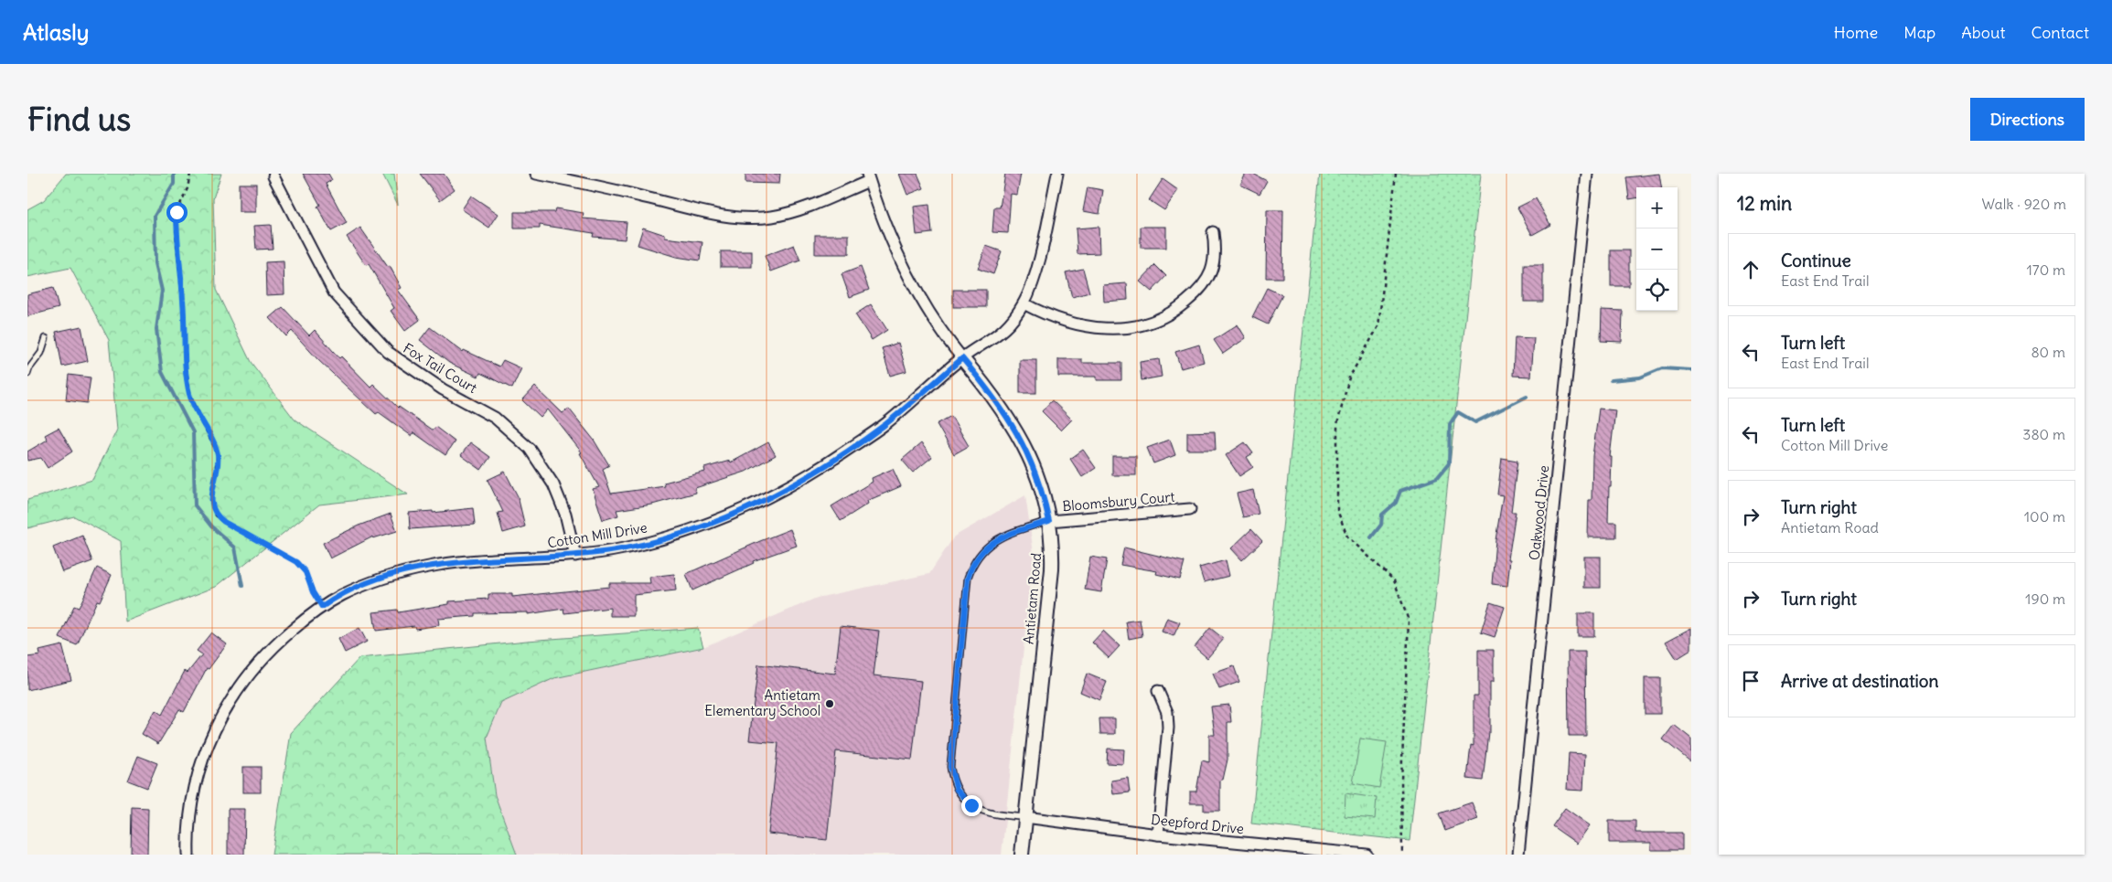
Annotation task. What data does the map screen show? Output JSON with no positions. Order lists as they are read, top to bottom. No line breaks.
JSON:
{"streets":{"street":["Fox Tail Court","Bloomsbury Court","Oakwood Drive","Cotton Mill Drive","Antietam Road","Deepford Drive"]},"crossings":[["Fox Tail Court","Cotton Mill Drive"],["Bloomsbury Court","Antietam Road"],["Cotton Mill Drive","Antietam Road"],["Antietam Road","Deepford Drive"]],"places":["Antietam Elementary School"],"page":{"header":"Atlasly","nav":["Home","Map","About","Contact"],"buttons":"Directions","title":"Find us","heading":["12 min","Walk · 920 m"],"map_buttons":["+","−"],"list":[["Continue","East End Trail","170 m"],["Turn left","East End Trail","80 m"],["Turn left","Cotton Mill Drive","380 m"],["Turn right","Antietam Road","100 m"],["Turn right","190 m"],"Arrive at destination"]}}
